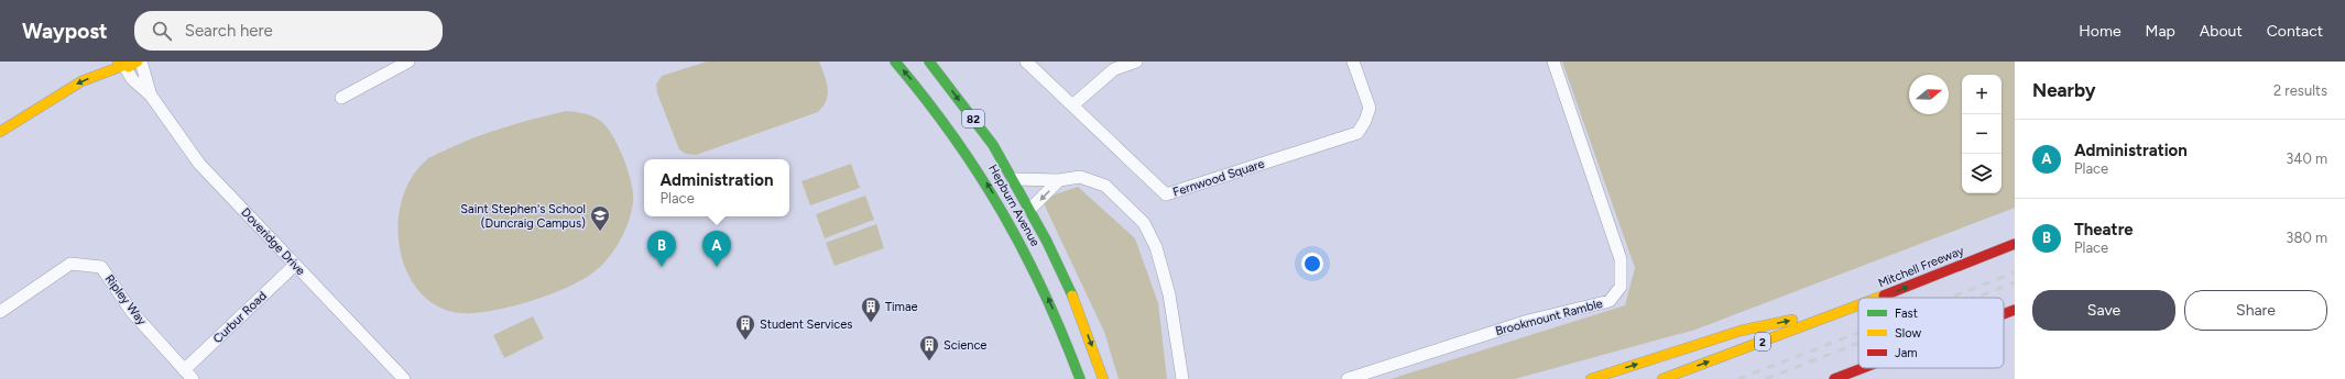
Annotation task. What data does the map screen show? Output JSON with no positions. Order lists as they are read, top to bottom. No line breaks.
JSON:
{"streets":{"main road":["82","Hepburn Avenue","Mitchell Freeway","2"],"street":["Fernwood Square","Doveridge Drive","Ripley Way","Curbur Road","Brookmount Ramble"]},"crossings":[["Doveridge Drive","Curbur Road"],["Ripley Way","Curbur Road"]],"places":{"school or university":["Saint Stephen's School (Duncraig Campus)"],"building":["Timae","Student Services","Science"]},"legend":["Fast","Slow","Jam"],"north":"right","page":{"header":"Waypost","search":"Search here","nav":["Home","Map","About","Contact"],"heading":["Nearby","2 results"],"map_buttons":["+","−"],"list":[{"mark":"A","name":"Administration","note":"Place","value":"340 m"},{"mark":"B","name":"Theatre","note":"Place","value":"380 m"}],"popup":["Administration","Place"],"pins":["A","B"],"buttons":["Save","Share"]}}
